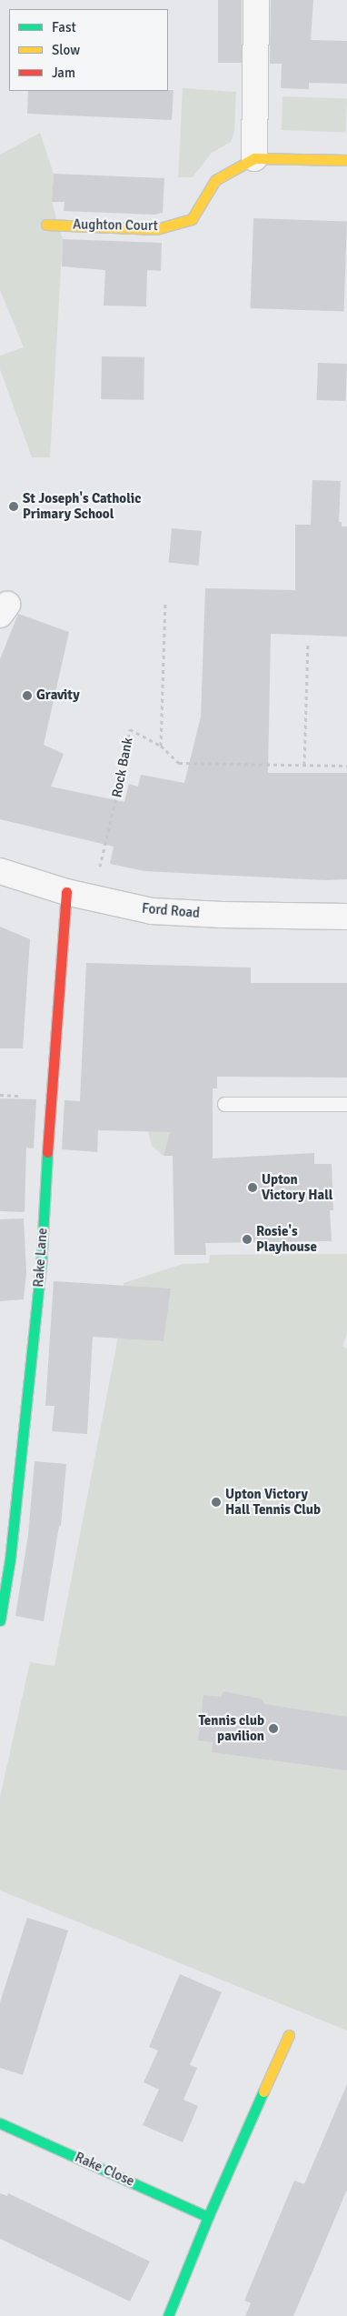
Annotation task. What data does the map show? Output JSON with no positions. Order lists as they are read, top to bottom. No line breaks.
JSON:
{"streets":{"street":["Aughton Court","Ford Road","Rake Lane","Rake Close"],"path":["Rock Bank"]},"crossings":[["Rock Bank","Ford Road"],["Ford Road","Rake Lane"]],"places":["St Joseph's Catholic Primary School","Gravity","Upton Victory Hall","Rosie's Playhouse","Upton Victory Hall Tennis Club","Tennis club pavilion"],"legend":["Fast","Slow","Jam"]}
